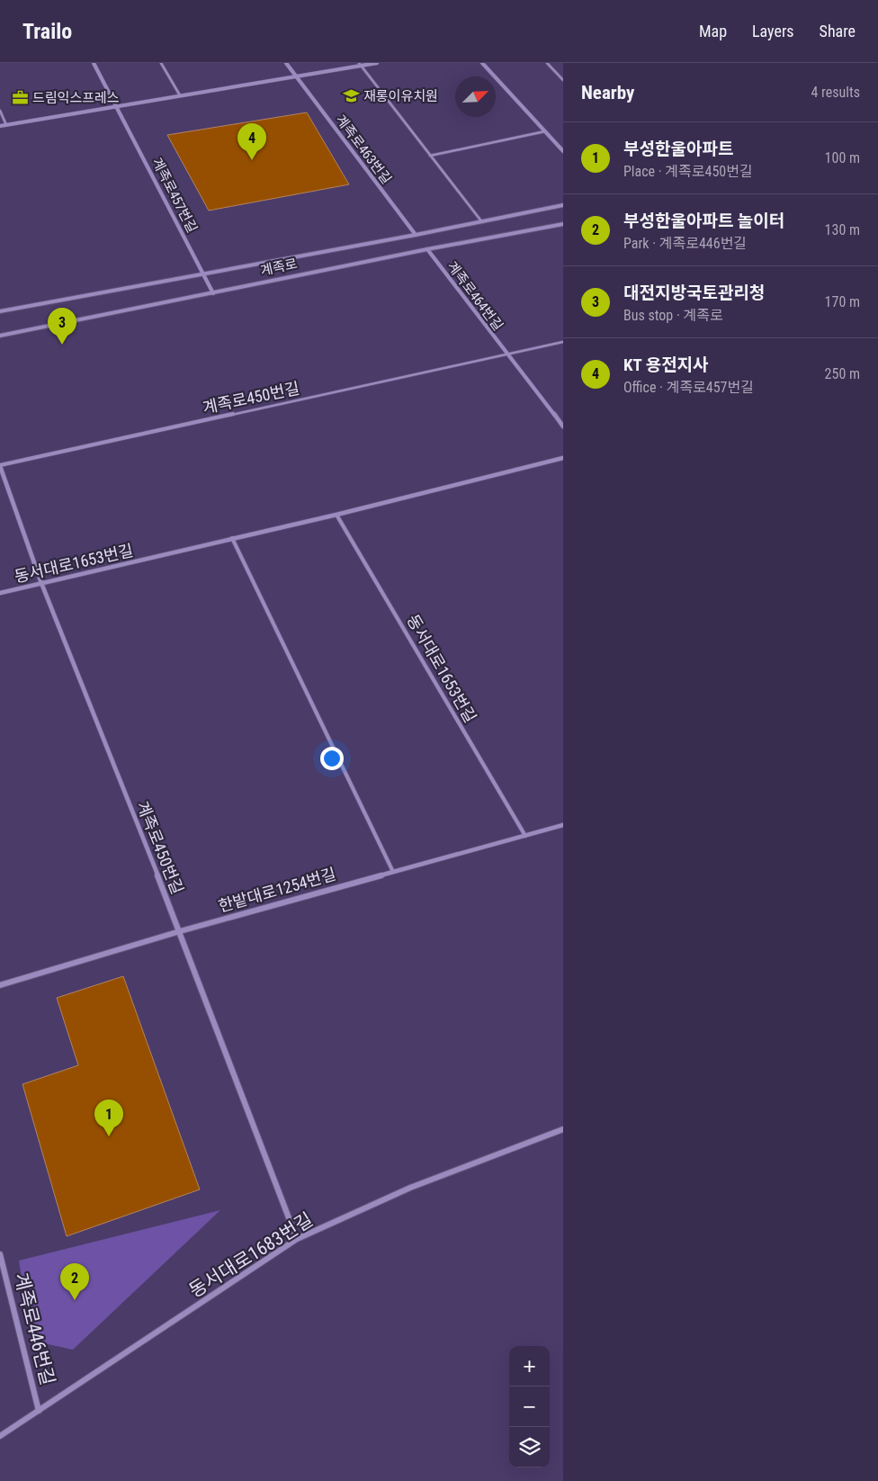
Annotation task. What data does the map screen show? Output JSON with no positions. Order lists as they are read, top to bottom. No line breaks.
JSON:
{"streets":{"main road":["계족로"],"street":["계족로463번길","계족로457번길","계족로464번길","계족로450번길","동서대로1653번길","한밭대로1254번길","동서대로1683번길","계족로446번길"]},"crossings":[["계족로463번길","계족로"],["계족로457번길","계족로"],["계족로","계족로464번길"],["계족로464번길","계족로450번길"],["계족로450번길","동서대로1653번길"],["계족로450번길","한밭대로1254번길"],["계족로450번길","동서대로1683번길"],["동서대로1653번길","한밭대로1254번길"],["동서대로1683번길","계족로446번길"]],"places":{"school or university":["재롱이유치원"],"office":["드림익스프레스"]},"north":"top right","page":{"header":"Trailo","nav":["Map","Layers","Share"],"heading":["Nearby","4 results"],"list":[{"mark":"1","name":"부성한울아파트","note":"Place · 계족로450번길","value":"100 m"},{"mark":"2","name":"부성한울아파트 놀이터","note":"Park · 계족로446번길","value":"130 m"},{"mark":"3","name":"대전지방국토관리청","note":"Bus stop · 계족로","value":"170 m"},{"mark":"4","name":"KT 용전지사","note":"Office · 계족로457번길","value":"250 m"}],"pins":["4","3","1","2"],"map_buttons":["+","−"]}}
